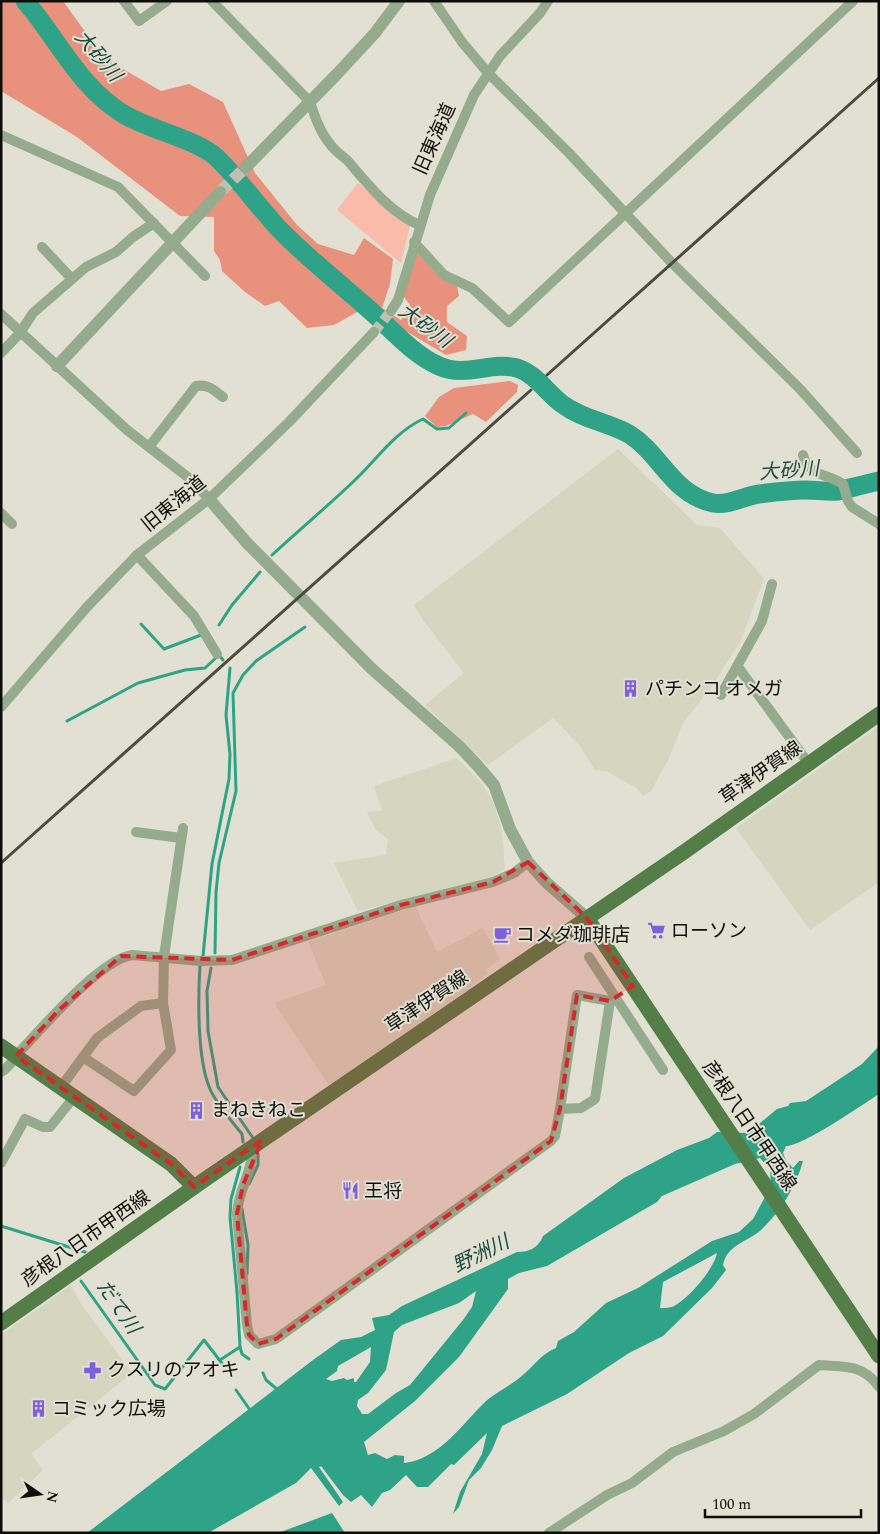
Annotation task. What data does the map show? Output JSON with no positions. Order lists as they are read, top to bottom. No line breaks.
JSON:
{"streets":{"main road":["草津伊賀線","彦根八日市甲西線"],"street":["旧東海道"]},"crossings":[["草津伊賀線","彦根八日市甲西線"]],"water":["大砂川","野洲川","だて川"],"places":{"building":["パチンコ オメガ","まねきねこ","コミック広場"],"supermarket":["ローソン"],"cafe":["コメダ珈琲店"],"restaurant":["王将"],"pharmacy":["クスリのアオキ"]},"scale_bar":"100 m","north":"right"}
